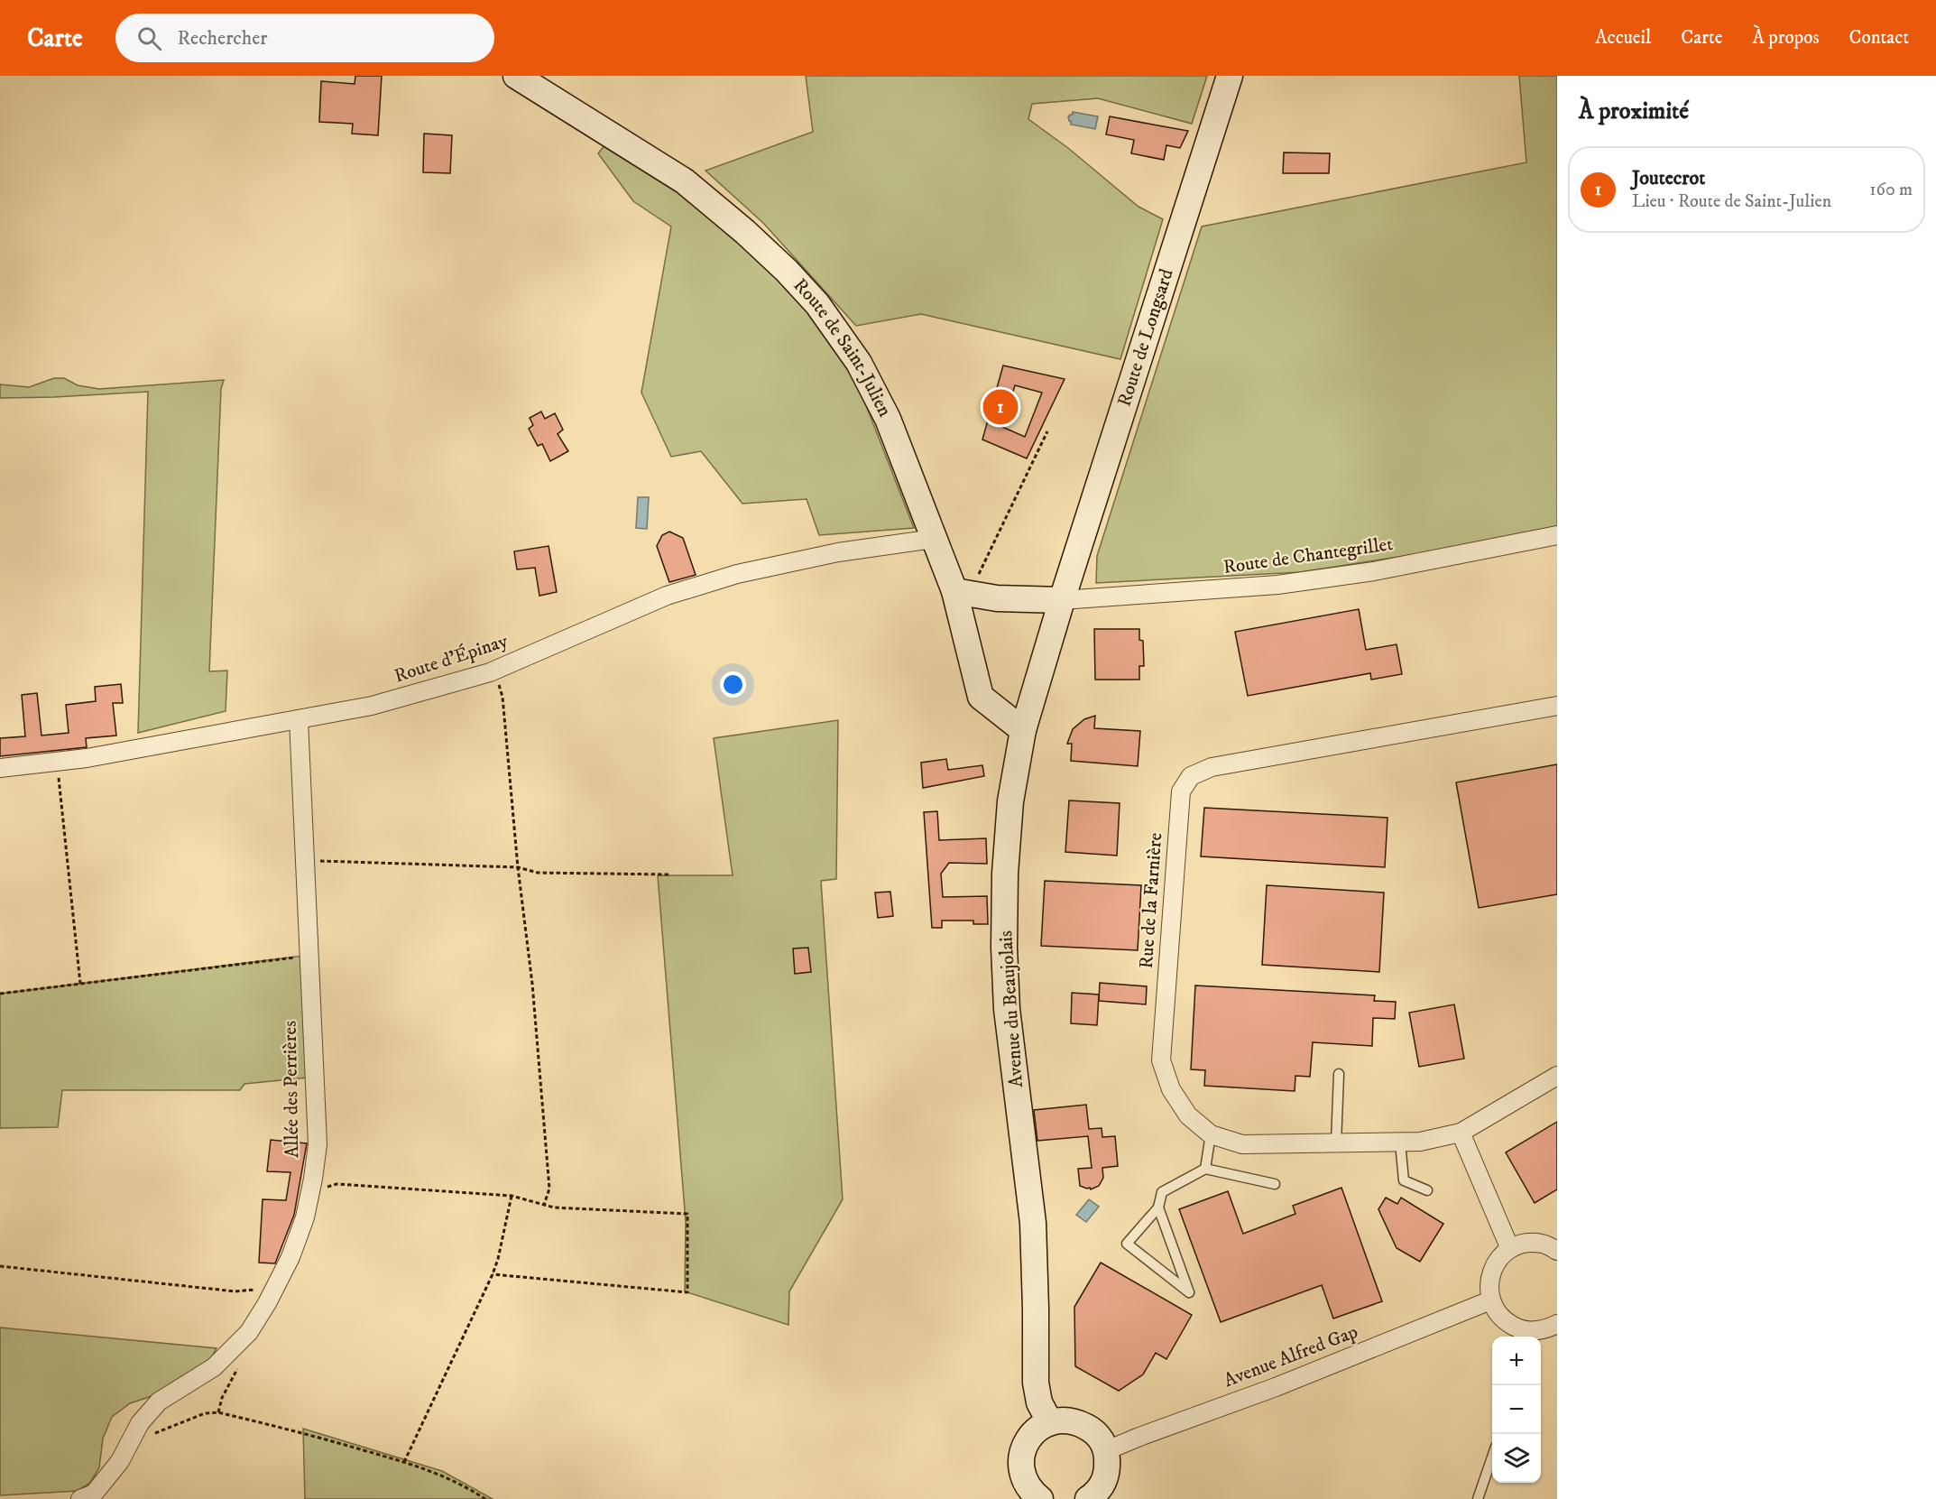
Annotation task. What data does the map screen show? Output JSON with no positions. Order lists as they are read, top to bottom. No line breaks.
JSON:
{"streets":{"main road":["Route de Longsard","Route de Saint-Julien","Avenue du Beaujolais"],"street":["Route de Chantegrillet","Route d'Épinay","Rue de la Farnière","Allée des Perrières","Avenue Alfred Gap"]},"crossings":[["Route de Longsard","Route de Chantegrillet"],["Route de Longsard","Avenue du Beaujolais"],["Route de Saint-Julien","Route d'Épinay"],["Route de Saint-Julien","Avenue du Beaujolais"],["Route de Chantegrillet","Avenue du Beaujolais"],["Route d'Épinay","Allée des Perrières"]],"page":{"header":"Carte","search":"Rechercher","nav":["Accueil","Carte","À propos","Contact"],"heading":"À proximité","list":[{"mark":"1","name":"Joutecrot","note":"Lieu · Route de Saint-Julien","value":"160 m"}],"pins":"1","map_buttons":["+","−"]}}
